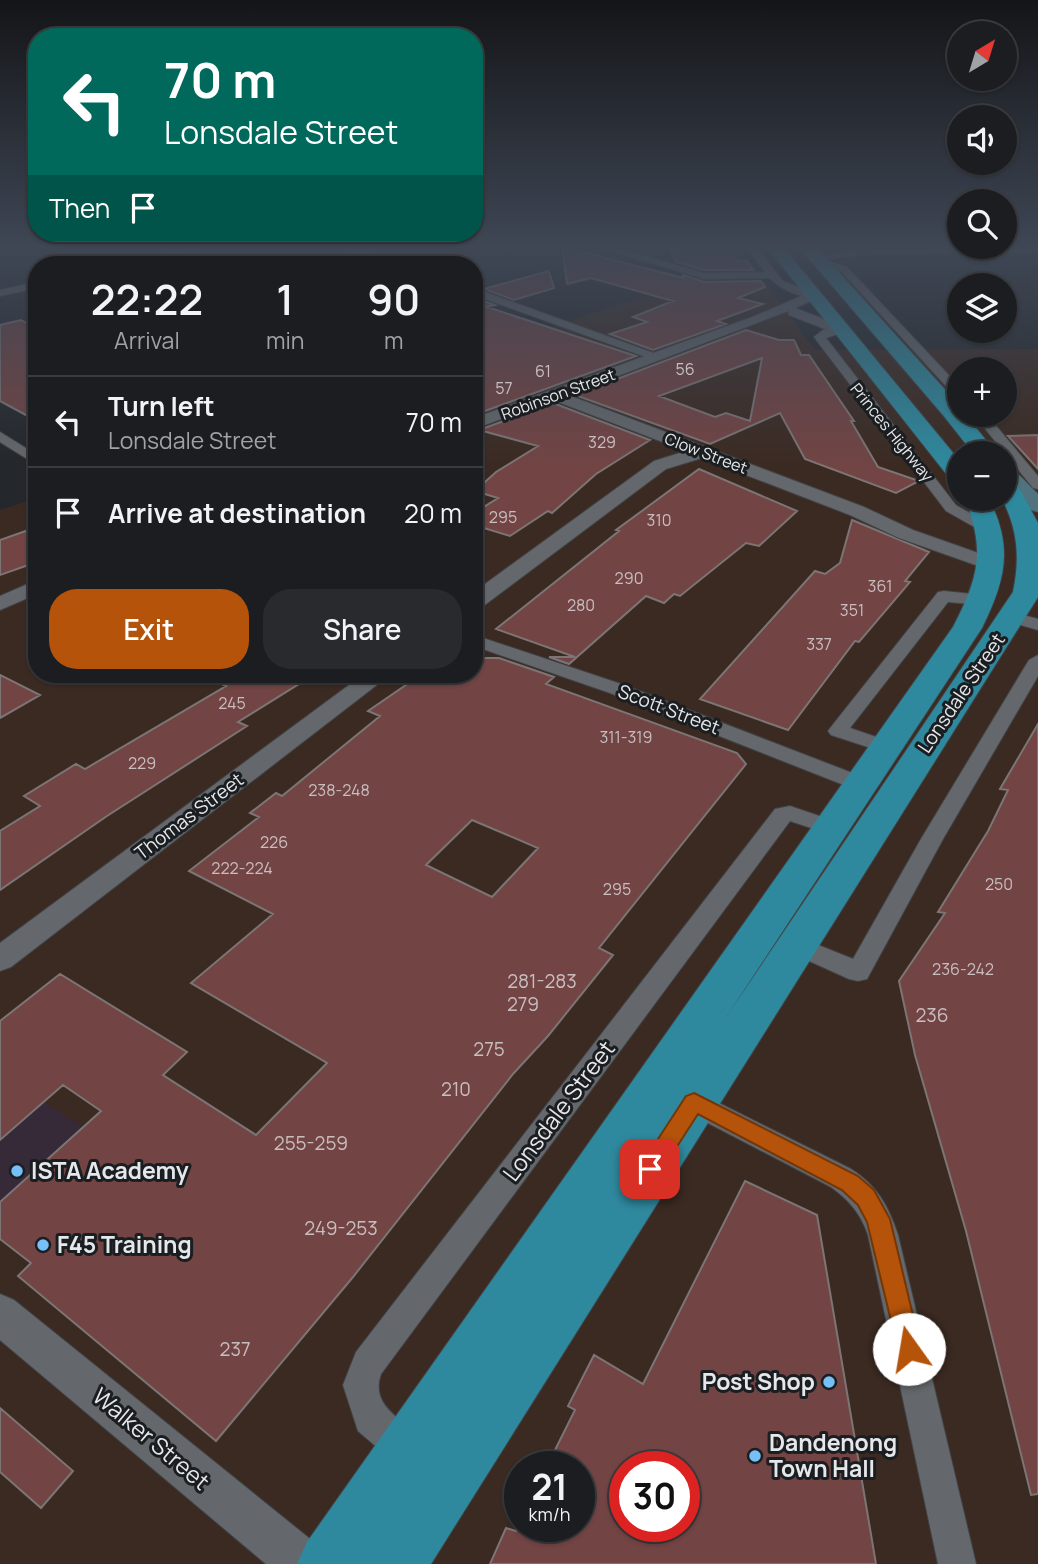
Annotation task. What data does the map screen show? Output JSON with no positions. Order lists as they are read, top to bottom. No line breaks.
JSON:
{"streets":{"highway":["Princes Highway","Clow Street","Lonsdale Street"],"street":["Robinson Street","Scott Street","Thomas Street","Walker Street"]},"crossings":[["Robinson Street","Clow Street"],["Princes Highway","Clow Street"],["Princes Highway","Lonsdale Street"],["Clow Street","Lonsdale Street"],["Lonsdale Street","Scott Street"]],"places":["ISTA Academy","F45 Training","Post Shop","Dandenong Town Hall"],"house_numbers":["56","61","57","329","295","310","290","361","280","351","337","245","311-319","229","238-248","226","222-224","250","295","236-242","281-283","279","236","275","210","255-259","249-253","237"],"north":"top right","page":{"map_buttons":["+","−"],"turn":["70 m","Lonsdale Street"],"then":"Then","eta":["22:22","Arrival","1","min","90","m"],"list":[{"name":"Turn left","note":"Lonsdale Street","value":"70 m"},{"name":"Arrive at destination","value":"20 m"}],"buttons":["Exit","Share"],"speed":"21 km/h","limit":"30"}}
